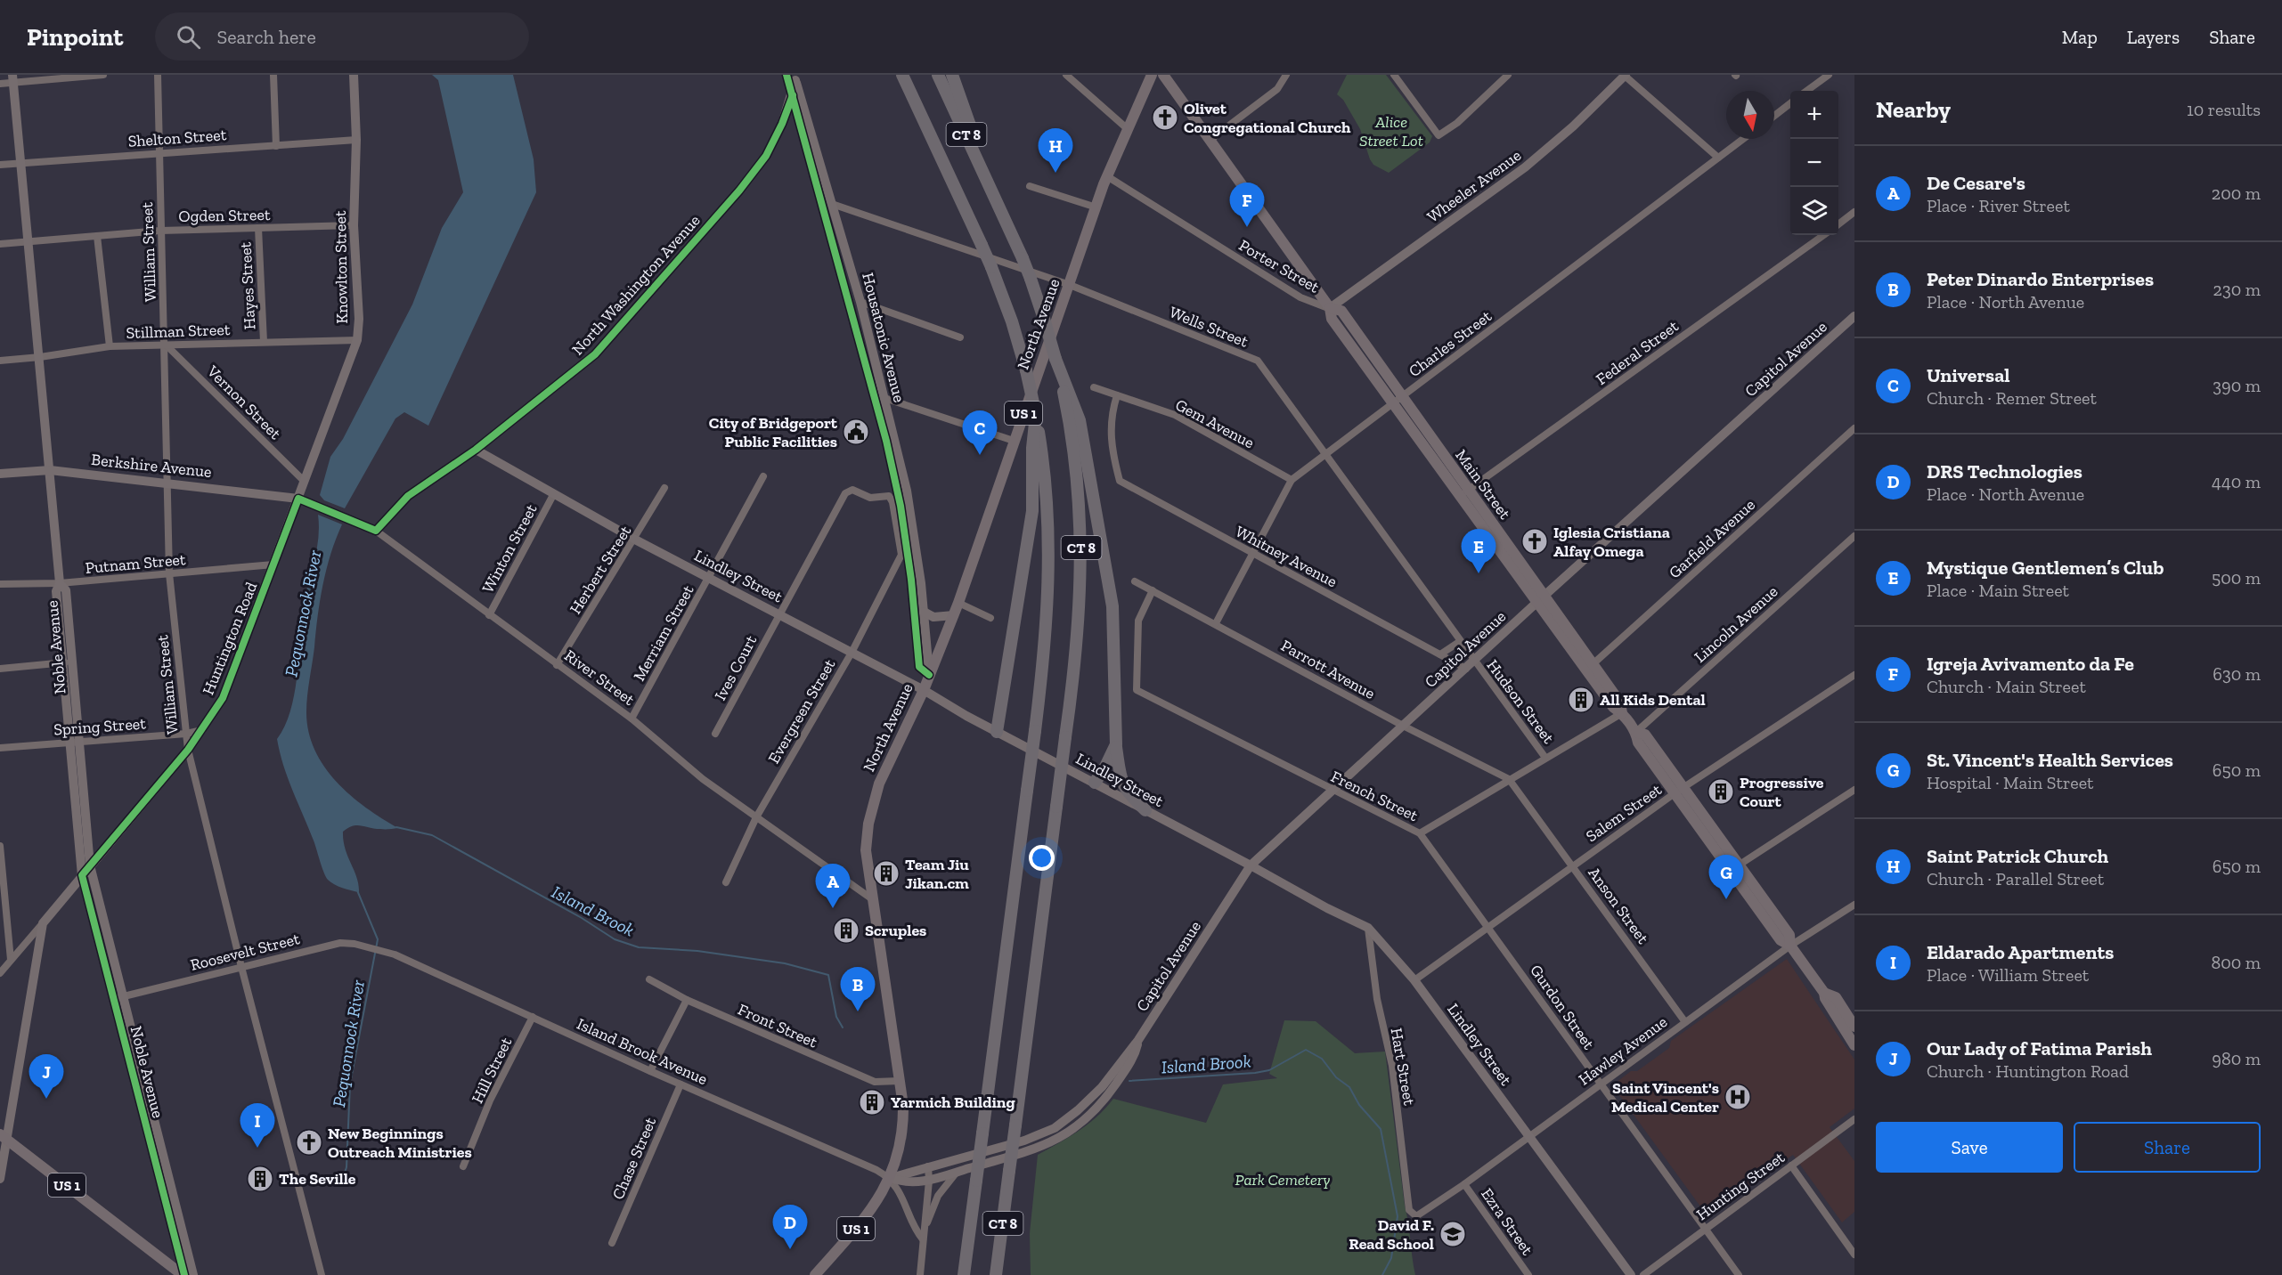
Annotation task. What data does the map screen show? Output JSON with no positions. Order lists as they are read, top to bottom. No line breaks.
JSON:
{"streets":{"highway":["CT 8"],"main road":["Wheeler Avenue","Knowlton Street","North Washington Avenue","North Avenue","Housatonic Avenue","Capitol Avenue","US 1","Berkshire Avenue","Main Street","Lindley Street","Huntington Road","Noble Avenue","River Street"],"street":["Shelton Street","Ogden Street","William Street","Porter Street","Hayes Street","Wells Street","Stillman Street","Charles Street","Federal Street","Vernon Street","Gem Avenue","Garfield Avenue","Winton Street","Whitney Avenue","Putnam Street","Herbert Street","Lincoln Avenue","Merriam Street","Ives Court","Parrott Avenue","Hudson Street","Evergreen Street","Spring Street","French Street","Salem Street","Anson Street","Roosevelt Street","Gurdon Street","Front Street","Hawley Avenue","Island Brook Avenue","Hart Street","Hill Street","Chase Street","Hunting Street","Ezra Street"]},"crossings":[["Shelton Street","William Street"],["Shelton Street","Knowlton Street"],["Shelton Street","Noble Avenue"],["Wheeler Avenue","Porter Street"],["Wheeler Avenue","Main Street"],["Ogden Street","William Street"],["Ogden Street","Knowlton Street"],["Ogden Street","Hayes Street"],["Ogden Street","Noble Avenue"],["William Street","Stillman Street"],["William Street","Vernon Street"],["William Street","Berkshire Avenue"],["William Street","Putnam Street"],["William Street","Huntington Road"],["William Street","Spring Street"],["William Street","Roosevelt Street"],["Porter Street","North Avenue"],["Porter Street","Main Street"],["Knowlton Street","Stillman Street"],["Knowlton Street","Vernon Street"],["Knowlton Street","Huntington Road"],["North Washington Avenue","Housatonic Avenue"],["North Washington Avenue","Lindley Street"],["North Washington Avenue","River Street"],["Hayes Street","Stillman Street"],["North Avenue","Wells Street"],["North Avenue","Housatonic Avenue"],["North Avenue","Capitol Avenue"],["North Avenue","Lindley Street"],["North Avenue","River Street"],["North Avenue","Front Street"],["North Avenue","Island Brook Avenue"],["Wells Street","Housatonic Avenue"],["Wells Street","Charles Street"],["Wells Street","Capitol Avenue"],["Wells Street","Whitney Avenue"],["Wells Street","Hudson Street"],["Stillman Street","Vernon Street"],["Stillman Street","Noble Avenue"],["Charles Street","Gem Avenue"],["Charles Street","Main Street"],["Charles Street","Whitney Avenue"],["Charles Street","Parrott Avenue"],["Federal Street","Main Street"],["Capitol Avenue","Main Street"],["Capitol Avenue","Whitney Avenue"],["Capitol Avenue","Lindley Street"],["Capitol Avenue","Parrott Avenue"],["Capitol Avenue","Hudson Street"],["Capitol Avenue","French Street"],["Capitol Avenue","Island Brook Avenue"],["Vernon Street","Huntington Road"],["US 1","Huntington Road"],["US 1","Noble Avenue"],["Gem Avenue","Whitney Avenue"],["Berkshire Avenue","Huntington Road"],["Berkshire Avenue","Noble Avenue"],["Berkshire Avenue","River Street"],["Main Street","Garfield Avenue"],["Main Street","Lincoln Avenue"],["Main Street","French Street"],["Main Street","Salem Street"],["Main Street","Hawley Avenue"],["Winton Street","Lindley Street"],["Winton Street","River Street"],["Whitney Avenue","Hudson Street"],["Putnam Street","Huntington Road"],["Putnam Street","Noble Avenue"],["Herbert Street","Lindley Street"],["Herbert Street","River Street"],["Lindley Street","Merriam Street"],["Lindley Street","Ives Court"],["Lindley Street","Evergreen Street"],["Lindley Street","Salem Street"],["Lindley Street","Hawley Avenue"],["Lindley Street","Hart Street"],["Merriam Street","River Street"],["Huntington Road","Noble Avenue"],["Huntington Road","River Street"],["Huntington Road","Spring Street"],["Noble Avenue","Spring Street"],["Noble Avenue","Roosevelt Street"],["Ives Court","Evergreen Street"],["Parrott Avenue","French Street"],["Parrott Avenue","Anson Street"],["River Street","Evergreen Street"],["Hudson Street","French Street"],["French Street","Anson Street"],["French Street","Gurdon Street"],["Salem Street","Anson Street"],["Salem Street","Gurdon Street"],["Anson Street","Hawley Avenue"],["Roosevelt Street","Island Brook Avenue"],["Gurdon Street","Hawley Avenue"],["Gurdon Street","Hunting Street"],["Hawley Avenue","Hart Street"],["Hawley Avenue","Ezra Street"],["Island Brook Avenue","Hill Street"],["Island Brook Avenue","Chase Street"]],"water":["Pequonnock River","Island Brook"],"parks":["Alice Street Lot","Park Cemetery"],"places":{"church":["Olivet Congregational Church","Iglesia Cristiana Alfay Omega","New Beginnings Outreach Ministries"],"public building":["City of Bridgeport Public Facilities"],"building":["All Kids Dental","Progressive Court","Team Jiu Jikan.cm","Scruples","Yarmich Building","The Seville"],"hospital":["Saint Vincent's Medical Center"],"school or university":["David F. Read School"]},"north":"bottom","page":{"header":"Pinpoint","search":"Search here","nav":["Map","Layers","Share"],"heading":["Nearby","10 results"],"map_buttons":["+","−"],"pins":["H","F","C","E","G","A","B","J","I","D"],"list":[{"mark":"A","name":"De Cesare's","note":"Place · River Street","value":"200 m"},{"mark":"B","name":"Peter Dinardo Enterprises","note":"Place · North Avenue","value":"230 m"},{"mark":"C","name":"Universal","note":"Church · Remer Street","value":"390 m"},{"mark":"D","name":"DRS Technologies","note":"Place · North Avenue","value":"440 m"},{"mark":"E","name":"Mystique Gentlemen’s Club","note":"Place · Main Street","value":"500 m"},{"mark":"F","name":"Igreja Avivamento da Fe","note":"Church · Main Street","value":"630 m"},{"mark":"G","name":"St. Vincent's Health Services","note":"Hospital · Main Street","value":"650 m"},{"mark":"H","name":"Saint Patrick Church","note":"Church · Parallel Street","value":"650 m"},{"mark":"I","name":"Eldarado Apartments","note":"Place · William Street","value":"800 m"},{"mark":"J","name":"Our Lady of Fatima Parish","note":"Church · Huntington Road","value":"980 m"}],"buttons":["Save","Share"]}}
